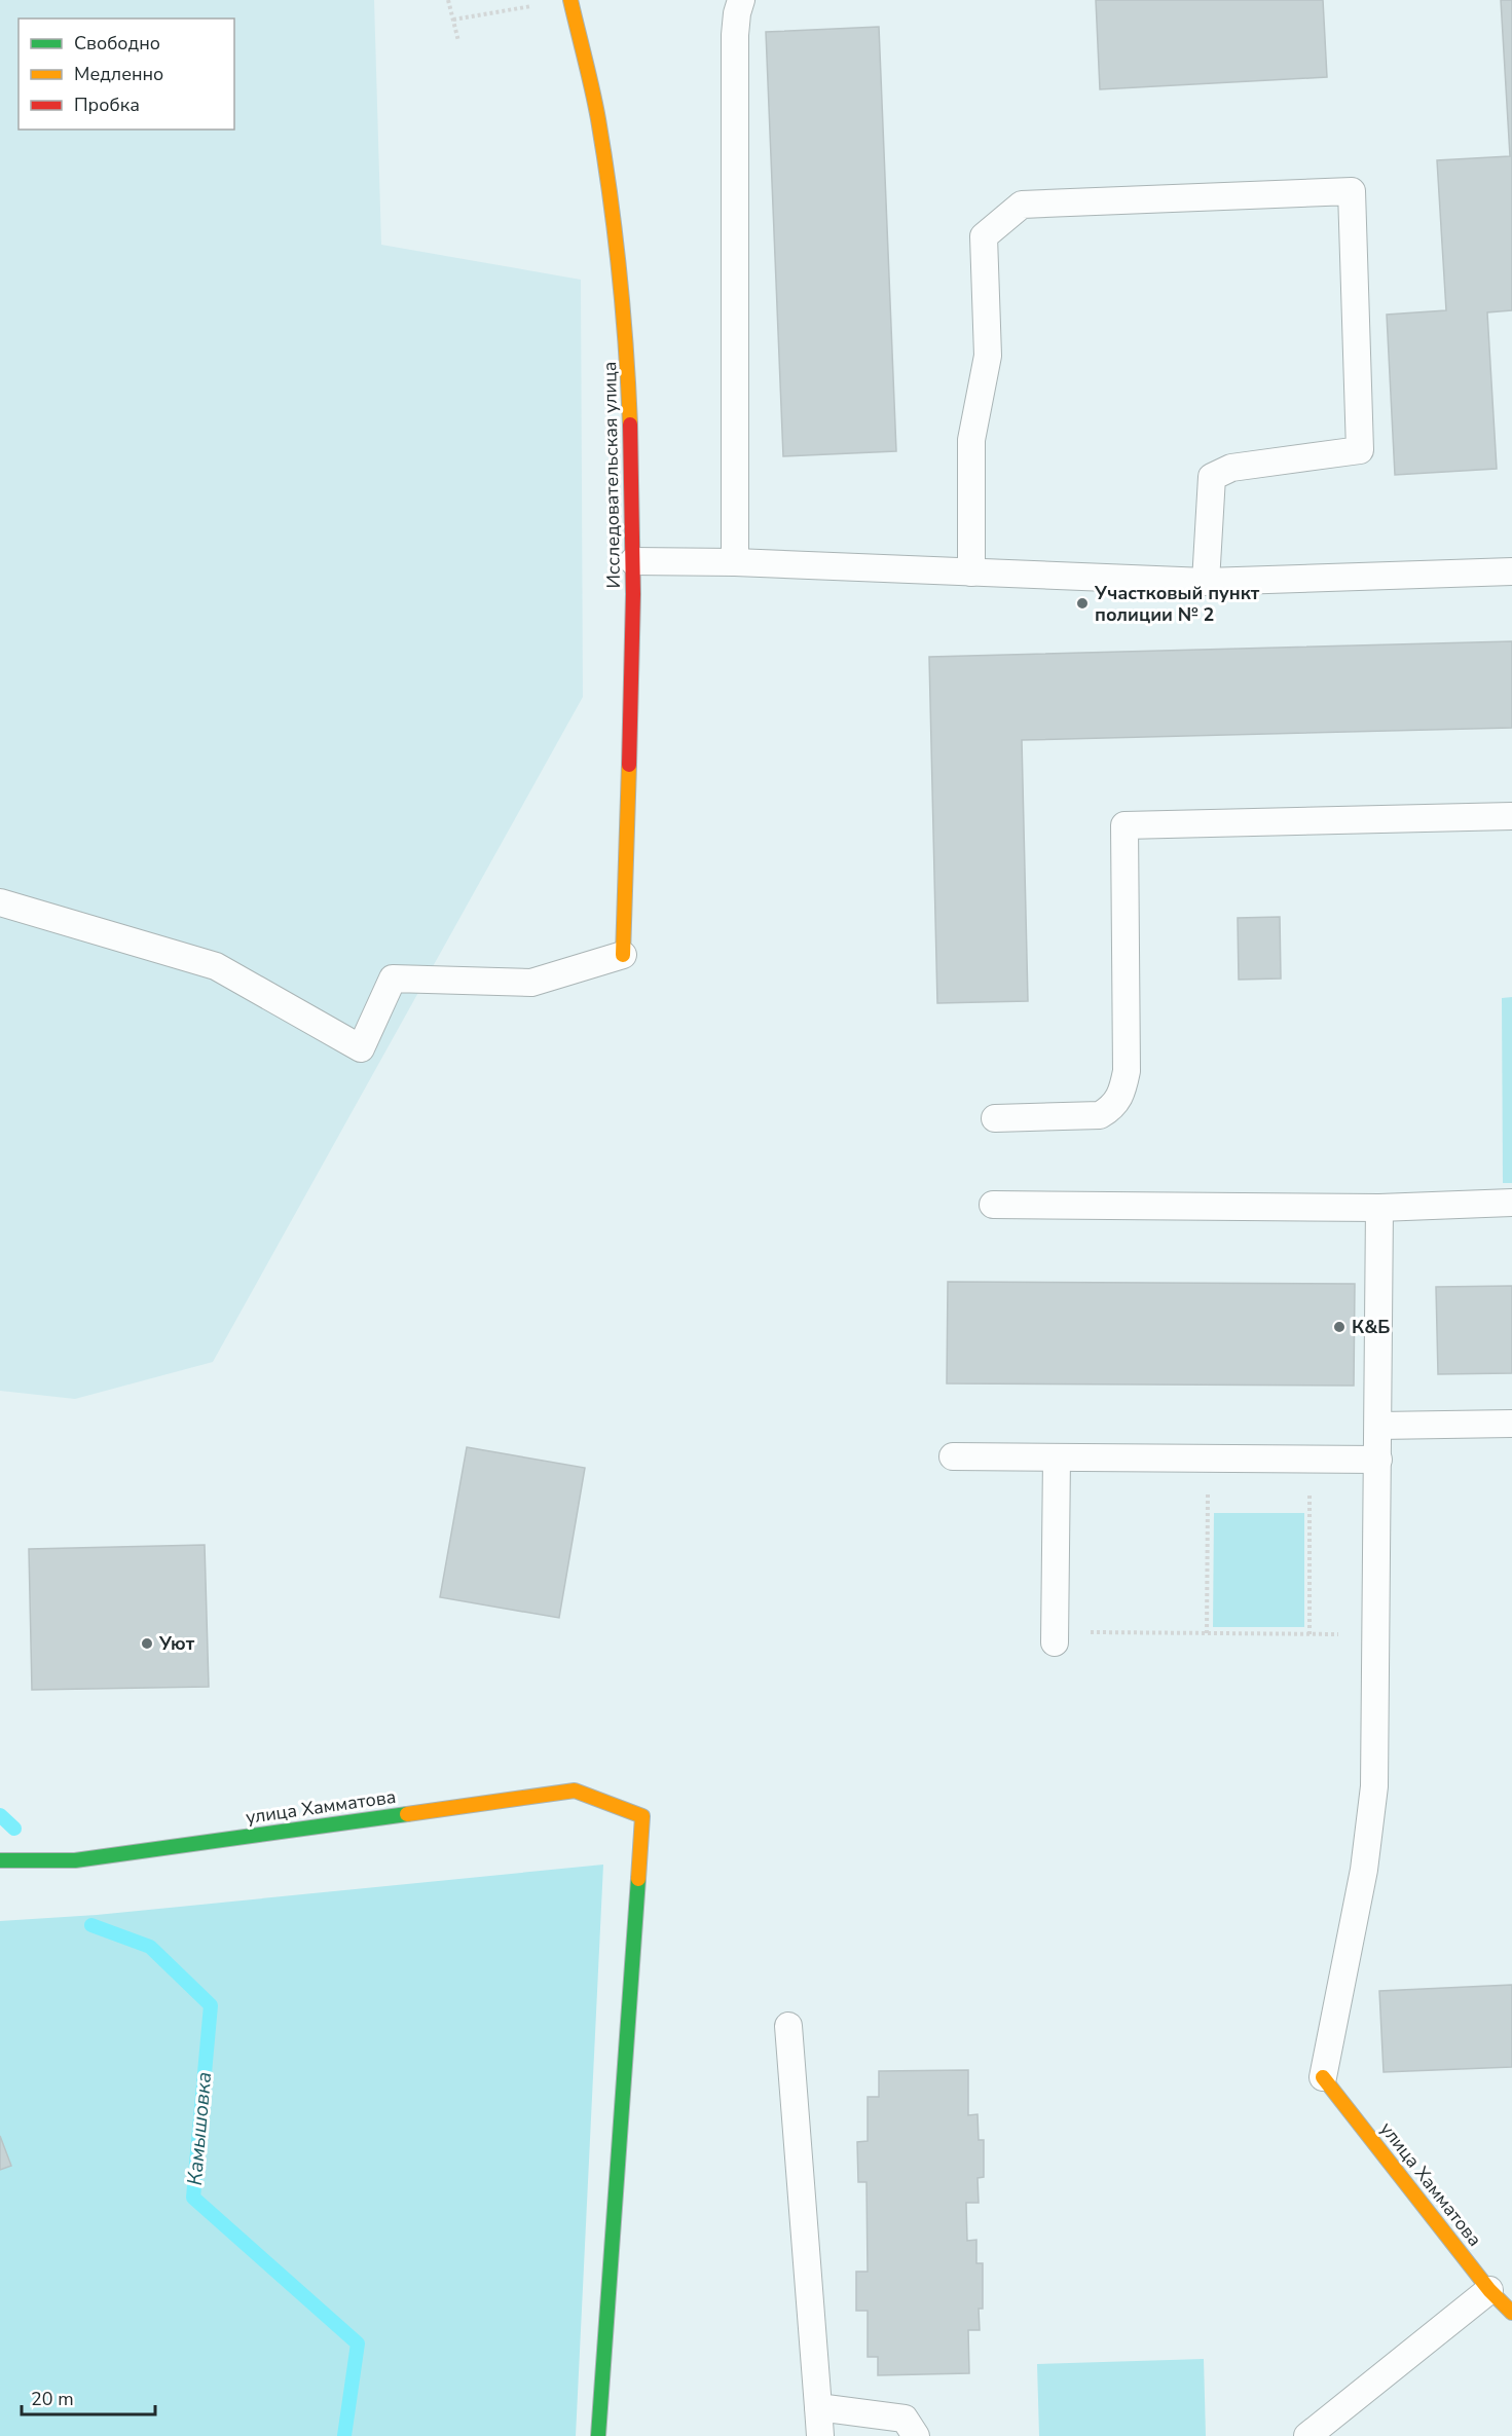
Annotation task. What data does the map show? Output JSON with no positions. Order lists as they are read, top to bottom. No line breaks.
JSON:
{"streets":{"street":["Исследовательская улица","улица Хамматова"]},"water":["Камышовка"],"places":["Участковый пункт полиции № 2","К&Б","Уют"],"legend":["Свободно","Медленно","Пробка"],"scale_bar":"20 m"}
